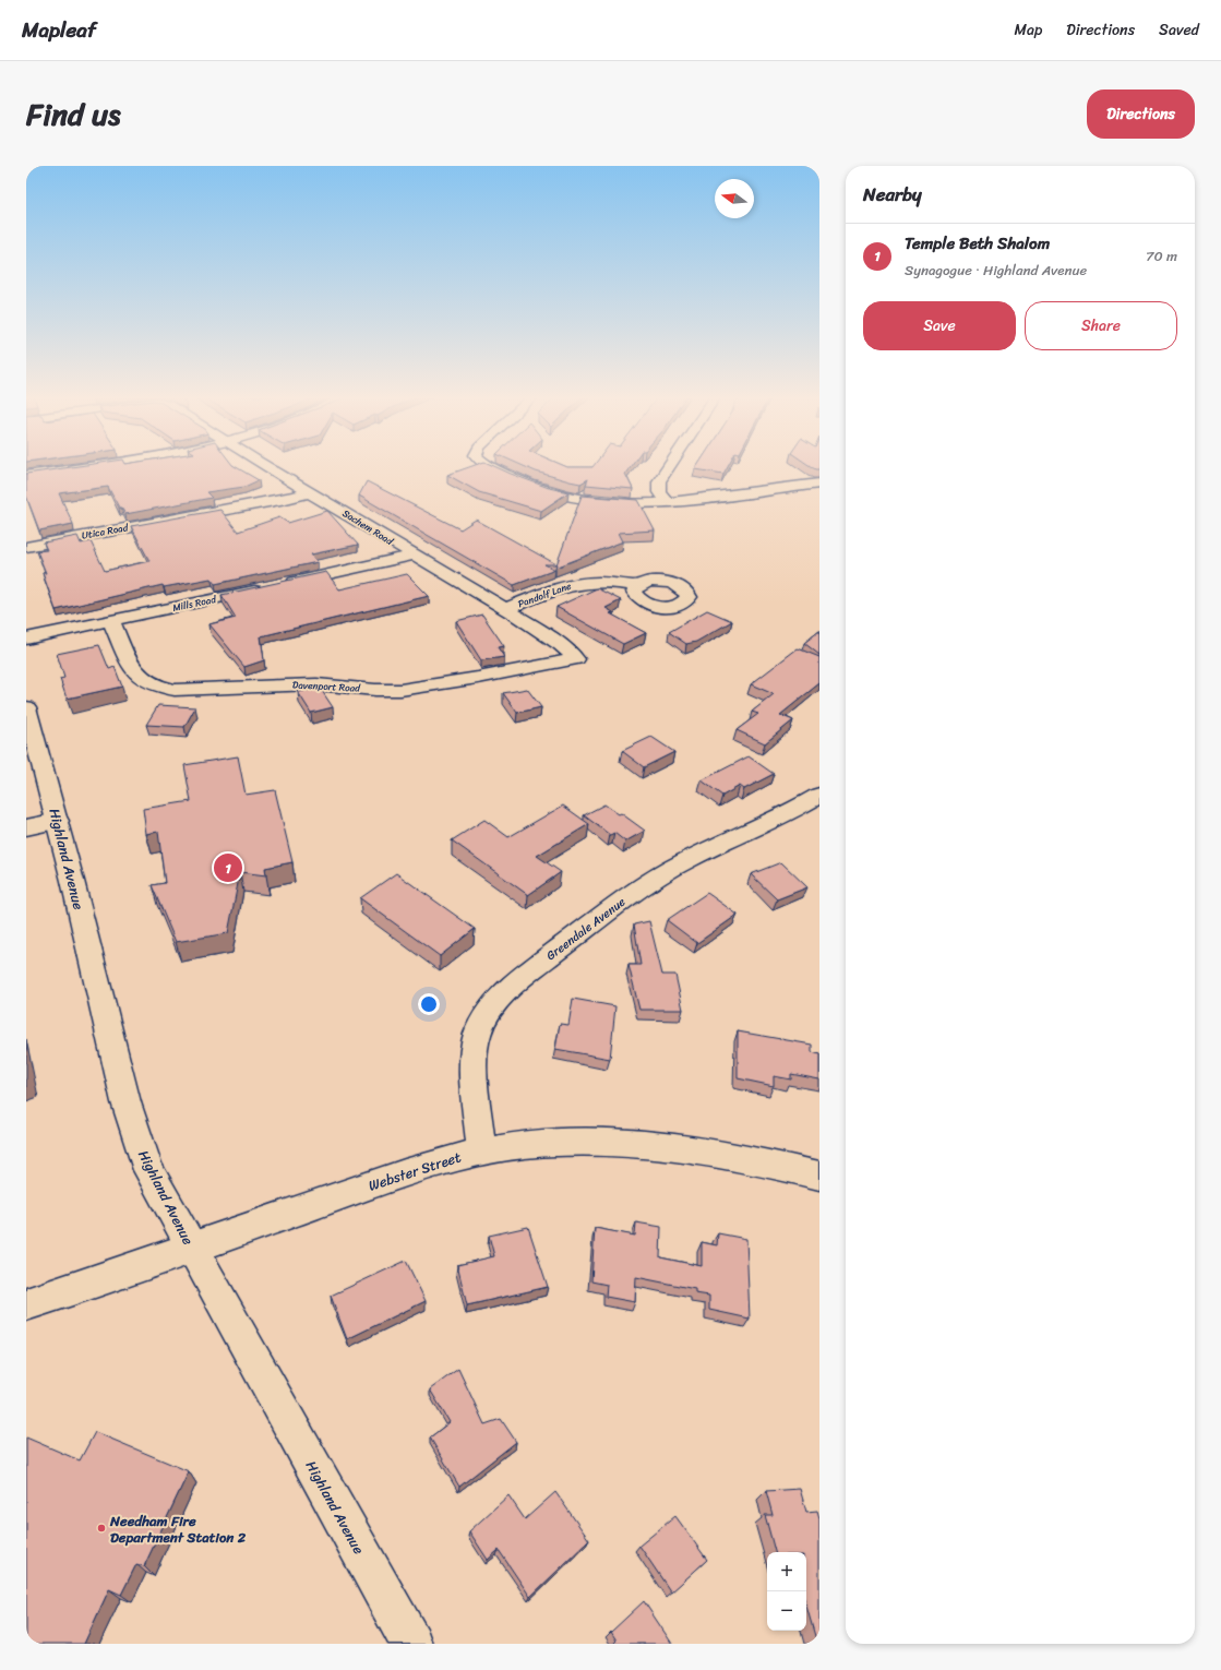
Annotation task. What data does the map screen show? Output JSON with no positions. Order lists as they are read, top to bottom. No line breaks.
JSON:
{"streets":{"street":["Sachem Road","Utica Road","Pandolf Lane","Mills Road","Davenport Road","Highland Avenue","Greendale Avenue","Webster Street"]},"crossings":[["Sachem Road","Utica Road"],["Sachem Road","Pandolf Lane"],["Sachem Road","Mills Road"],["Sachem Road","Davenport Road"],["Mills Road","Davenport Road"],["Highland Avenue","Webster Street"],["Greendale Avenue","Webster Street"]],"places":["Needham Fire Department Station 2"],"north":"left","page":{"header":"Mapleaf","nav":["Map","Directions","Saved"],"title":"Find us","buttons":["Directions",["Save","Share"]],"heading":"Nearby","list":[{"mark":"1","name":"Temple Beth Shalom","note":"Synagogue · Highland Avenue","value":"70 m"}],"pins":"1","map_buttons":["+","−"]}}
